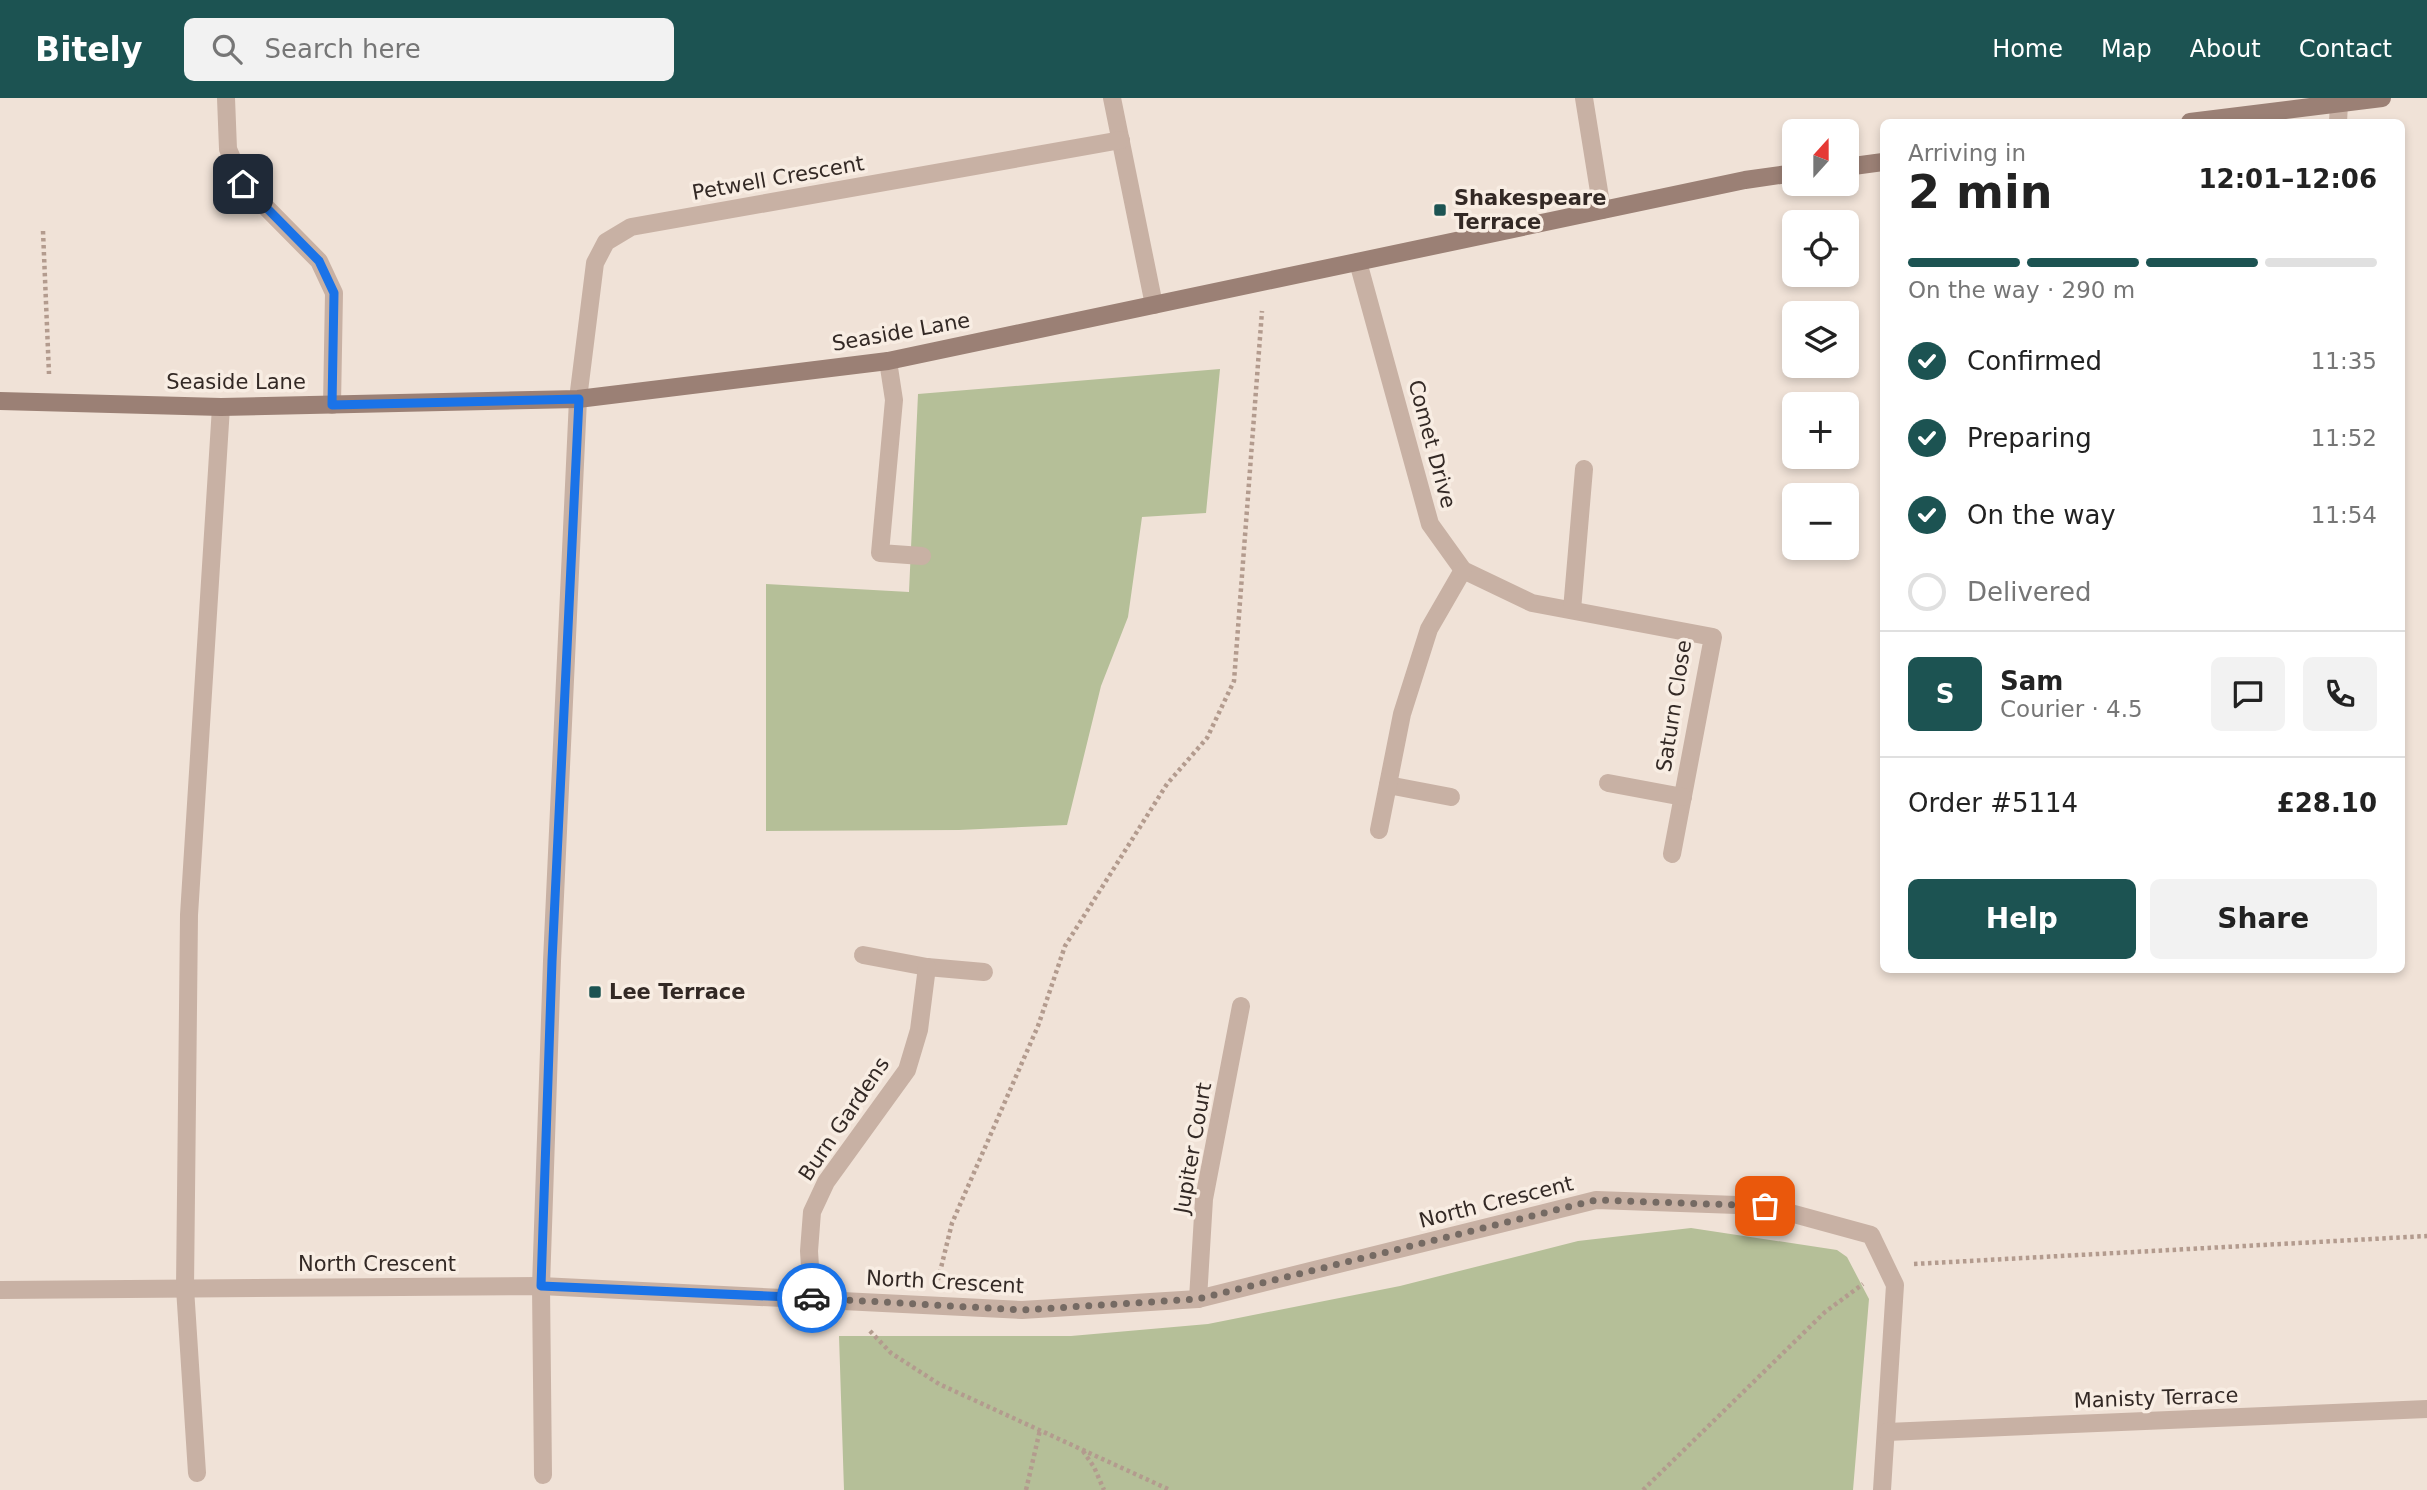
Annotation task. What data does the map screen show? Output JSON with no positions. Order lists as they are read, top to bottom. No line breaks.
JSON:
{"streets":{"main road":["Seaside Lane"],"street":["Petwell Crescent","Comet Drive","Saturn Close","Burn Gardens","Jupiter Court","North Crescent","Manisty Terrace"]},"crossings":[["Petwell Crescent","Seaside Lane"],["Petwell Crescent","North Crescent"],["Seaside Lane","Comet Drive"],["Comet Drive","Saturn Close"],["Burn Gardens","North Crescent"],["Jupiter Court","North Crescent"]],"places":{"transit":["Shakespeare Terrace","Lee Terrace"]},"north":"top","page":{"header":"Bitely","search":"Search here","nav":["Home","Map","About","Contact"],"map_buttons":["+","−"],"heading":["2 min","Arriving in","12:01–12:06"],"panel":["Sam","Courier · 4.5","Order #5114","£28.10"],"bar":"On the way · 290 m","list":[["Confirmed","11:35"],["Preparing","11:52"],["On the way","11:54"],"Delivered"],"round":"S","buttons":["Help","Share"]}}
